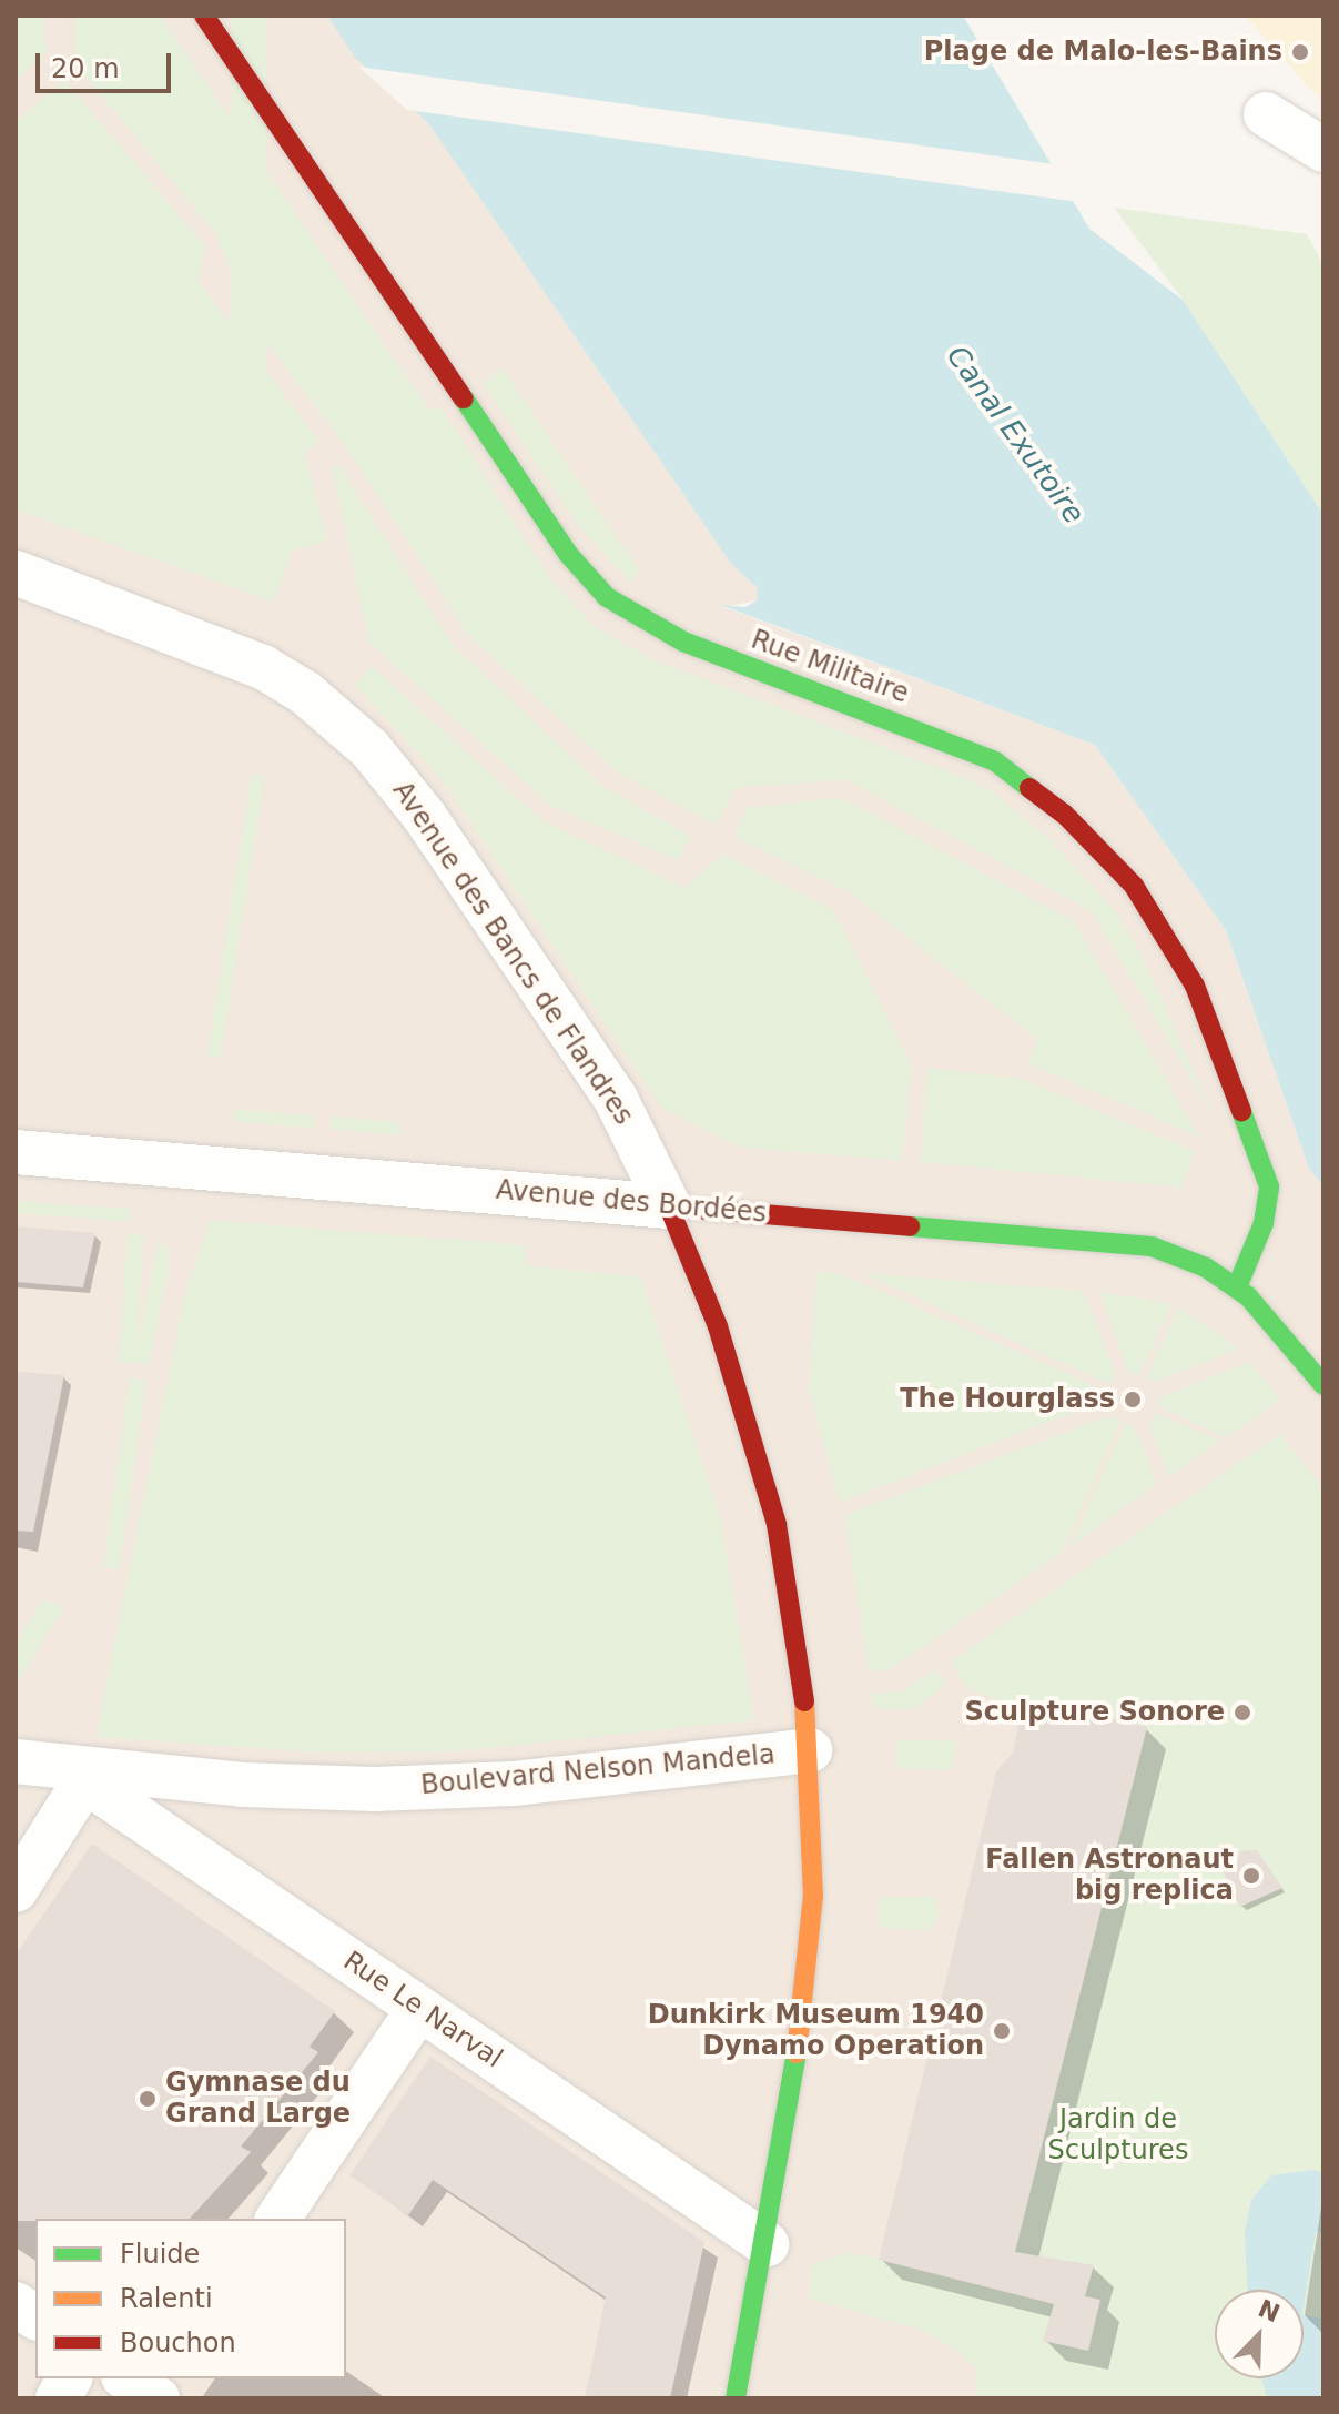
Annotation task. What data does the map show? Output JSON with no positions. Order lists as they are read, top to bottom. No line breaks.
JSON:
{"streets":{"street":["Rue Militaire","Avenue des Bancs de Flandres","Avenue des Bordées","Boulevard Nelson Mandela","Rue Le Narval"]},"crossings":[["Rue Militaire","Avenue des Bordées"],["Avenue des Bancs de Flandres","Avenue des Bordées"],["Avenue des Bancs de Flandres","Boulevard Nelson Mandela"],["Avenue des Bancs de Flandres","Rue Le Narval"],["Boulevard Nelson Mandela","Rue Le Narval"]],"water":["Canal Exutoire"],"parks":["Jardin de Sculptures"],"places":["Plage de Malo-les-Bains","The Hourglass","Sculpture Sonore","Fallen Astronaut big replica","Dunkirk Museum 1940 Dynamo Operation","Gymnase du Grand Large"],"legend":["Fluide","Ralenti","Bouchon"],"scale_bar":"20 m","north":"top right"}
